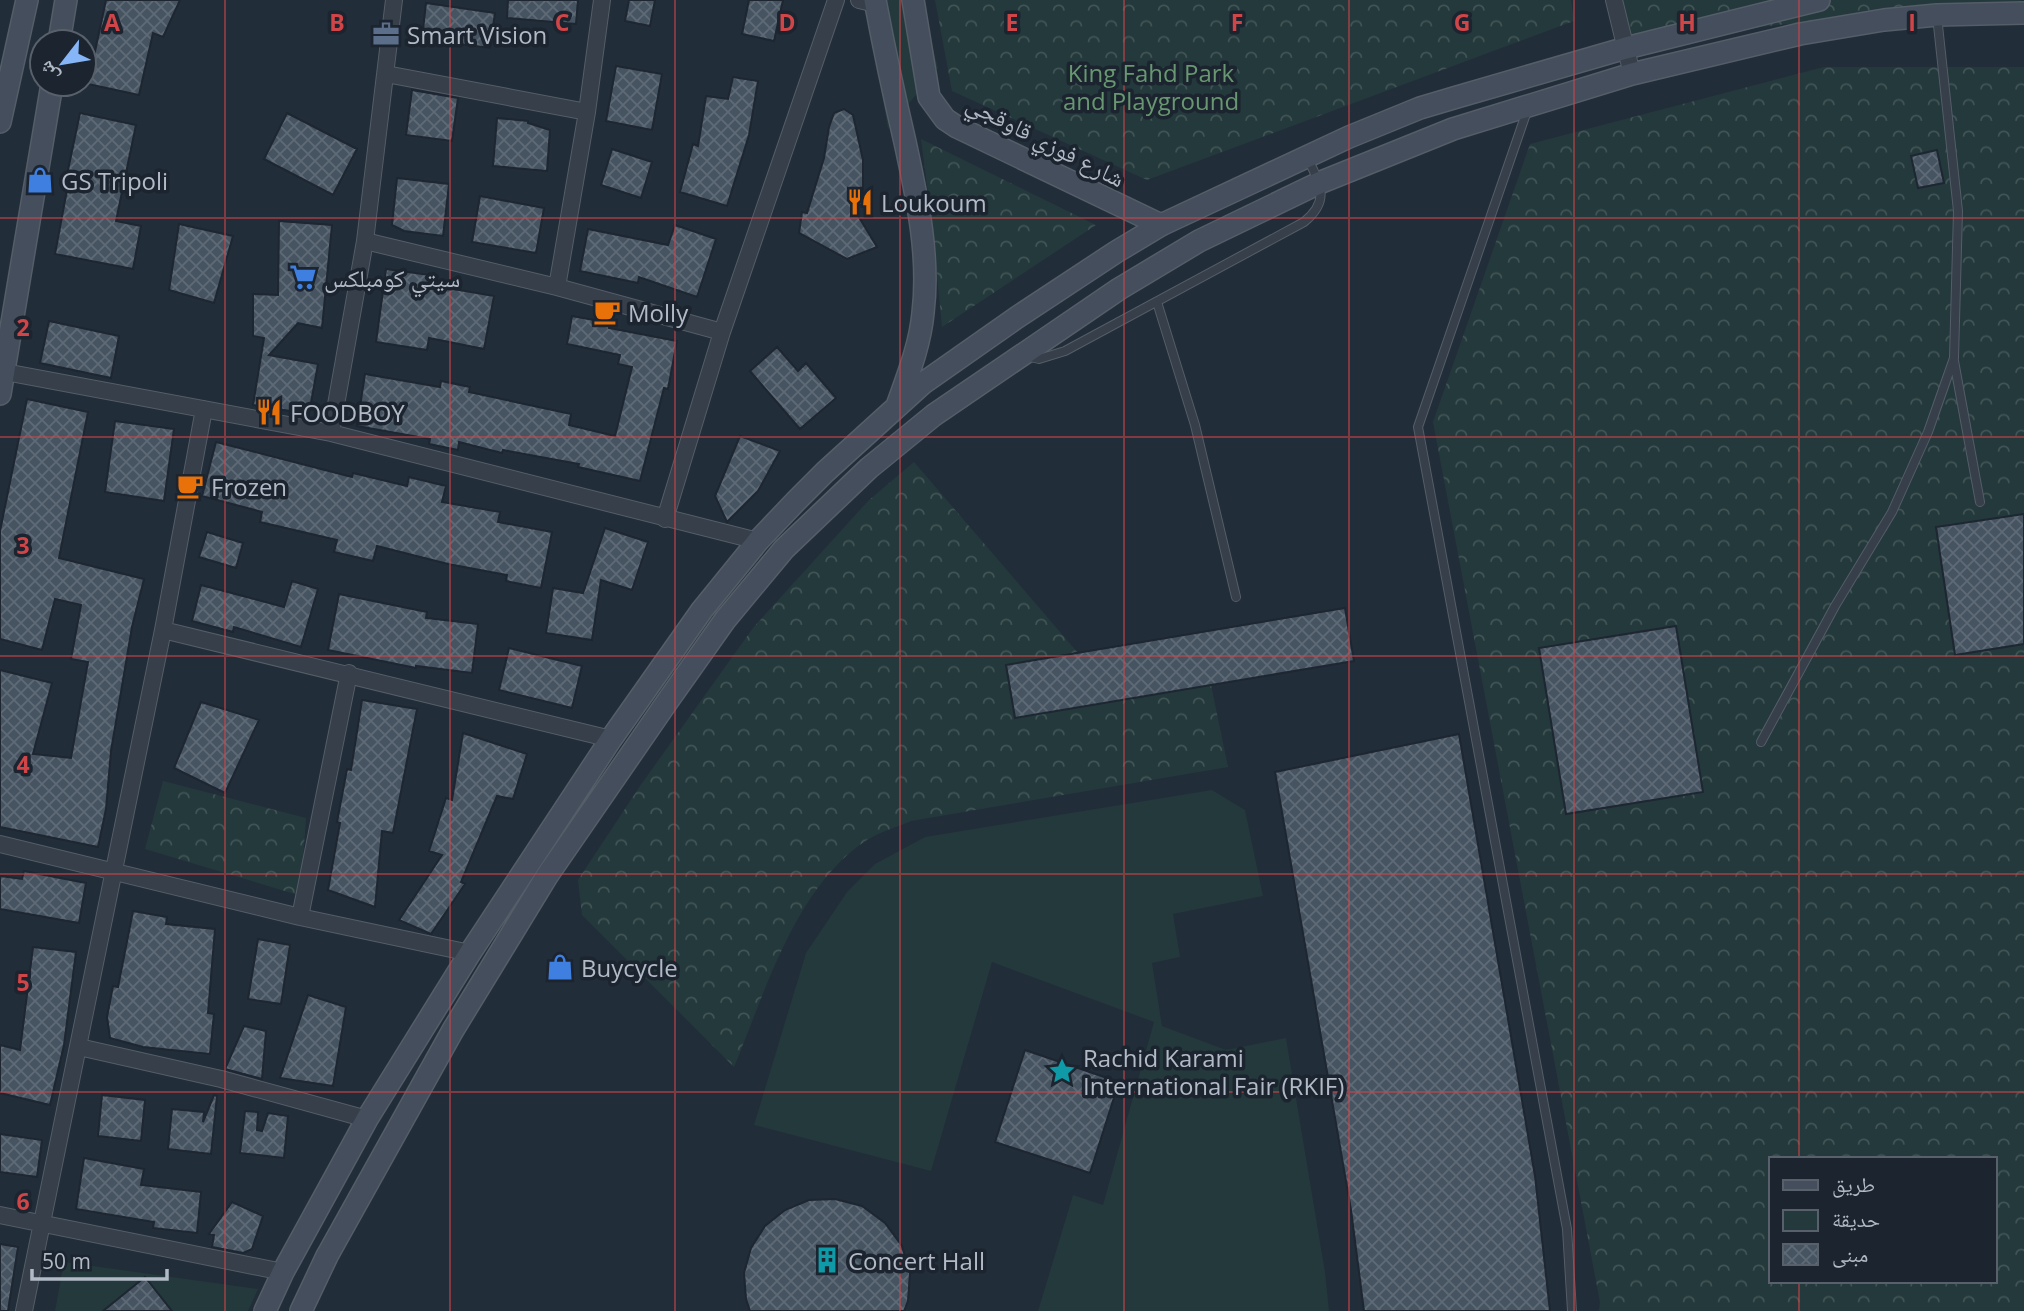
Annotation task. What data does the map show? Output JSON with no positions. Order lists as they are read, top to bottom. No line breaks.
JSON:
{"streets":{"street":["شارع فوزي قاوقجي"]},"parks":["King Fahd Park and Playground"],"places":{"office":["Smart Vision"],"shop":["GS Tripoli","Buycycle"],"restaurant":["Loukoum","FOODBOY"],"supermarket":["سيتي كومبلكس"],"cafe":["Molly","Frozen"],"place":["Rachid Karami International Fair (RKIF)"],"building":["Concert Hall"]},"legend":["طريق","حديقة","مبنى"],"scale_bar":"50 m","north":"bottom left","grid":{"columns":["A","B","C","D","E","F","G","H","I"],"rows":["2","3","4","5","6"]}}
